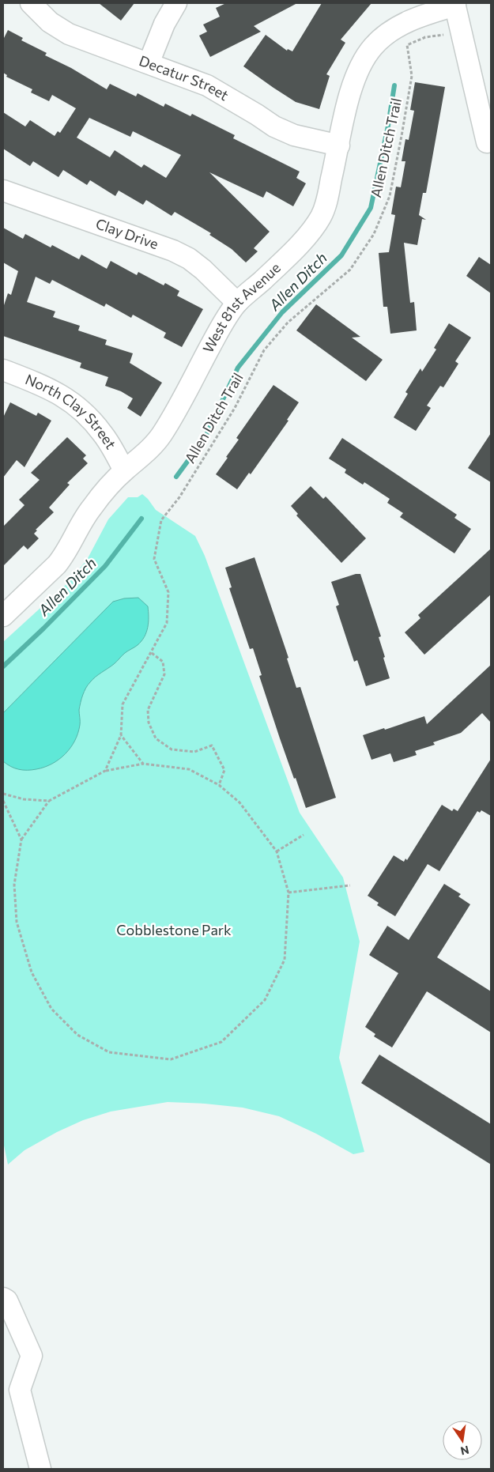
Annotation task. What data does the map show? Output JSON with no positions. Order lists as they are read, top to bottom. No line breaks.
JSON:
{"streets":{"street":["Decatur Street","Clay Drive","West 81st Avenue","North Clay Street"],"path":["Allen Ditch Trail"]},"crossings":[["Decatur Street","West 81st Avenue"],["Clay Drive","West 81st Avenue"],["West 81st Avenue","North Clay Street"]],"water":["Allen Ditch"],"parks":["Cobblestone Park"],"north":"bottom"}
